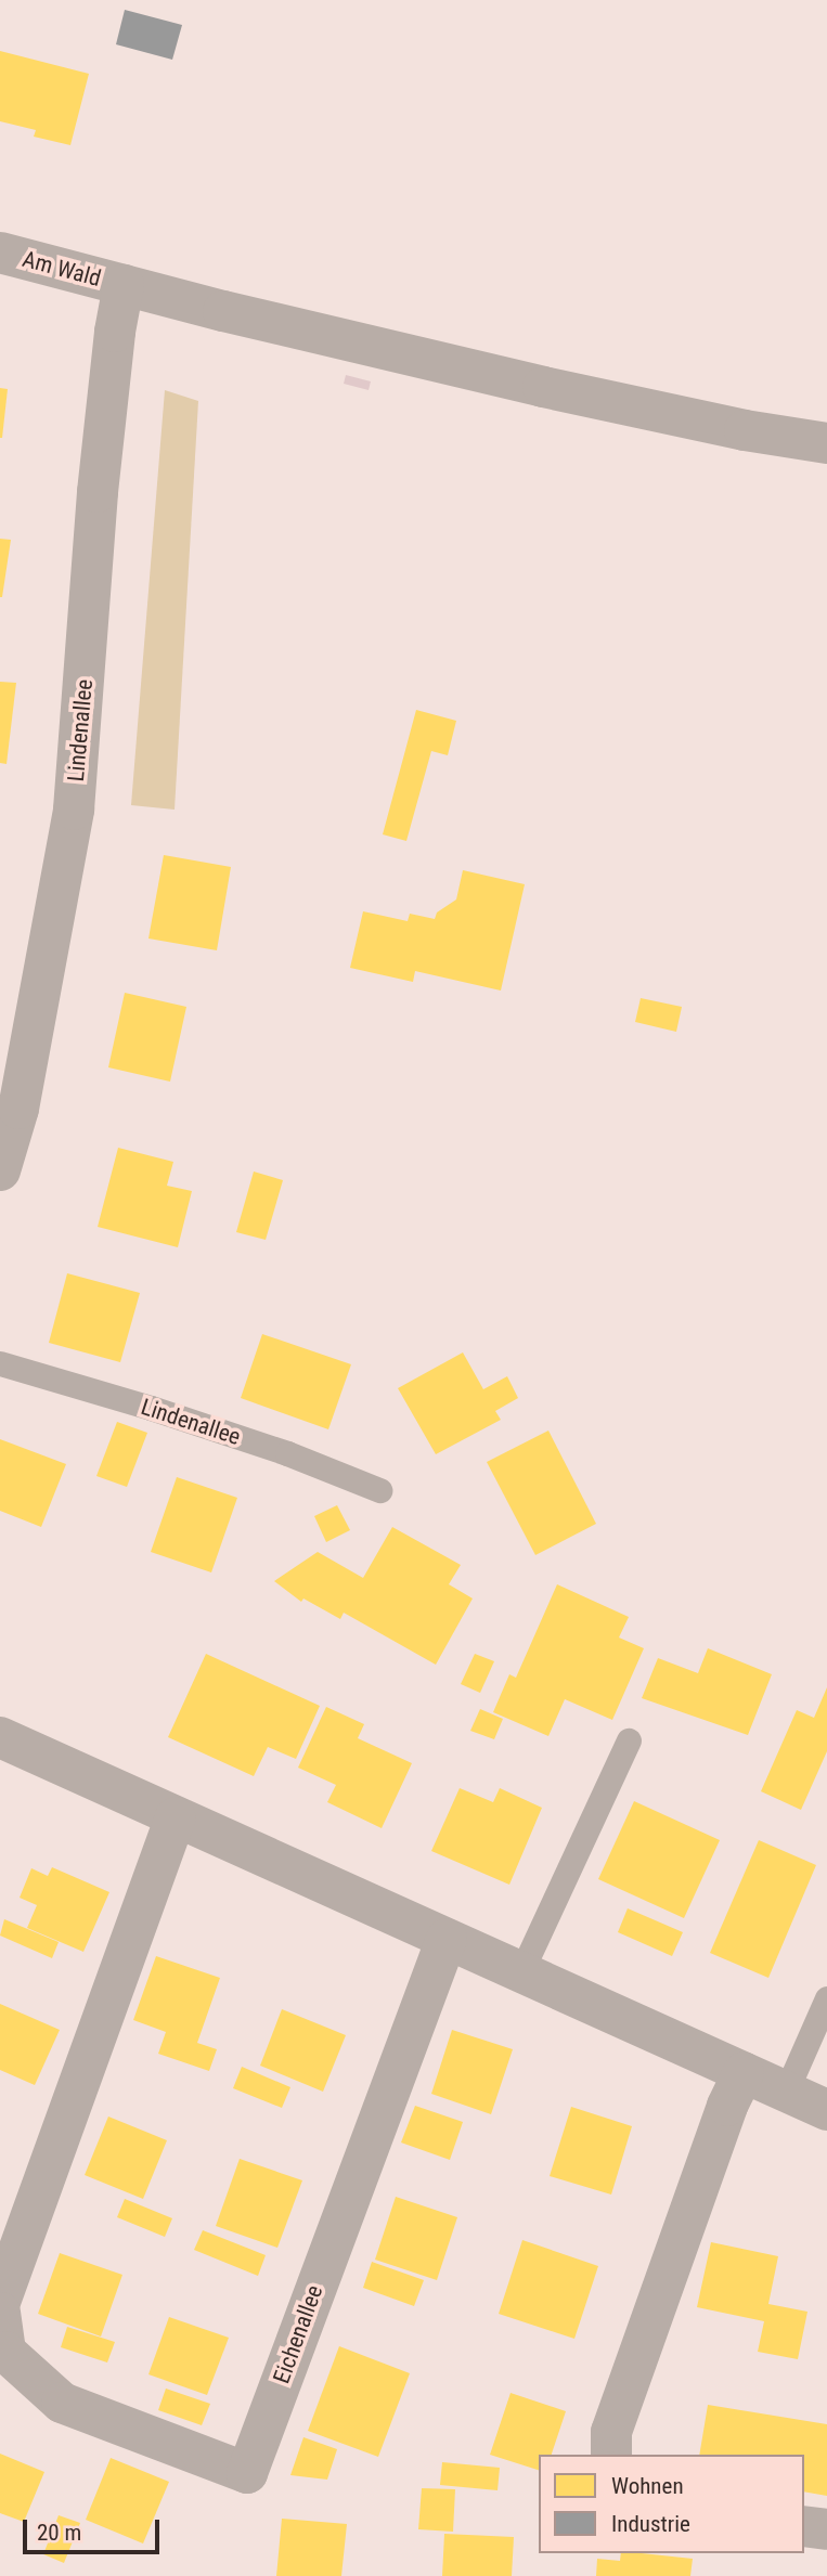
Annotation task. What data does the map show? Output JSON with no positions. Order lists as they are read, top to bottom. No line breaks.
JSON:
{"streets":{"street":["Am Wald","Lindenallee","Eichenallee"]},"crossings":[["Am Wald","Lindenallee"]],"legend":["Wohnen","Industrie"],"scale_bar":"20 m"}
